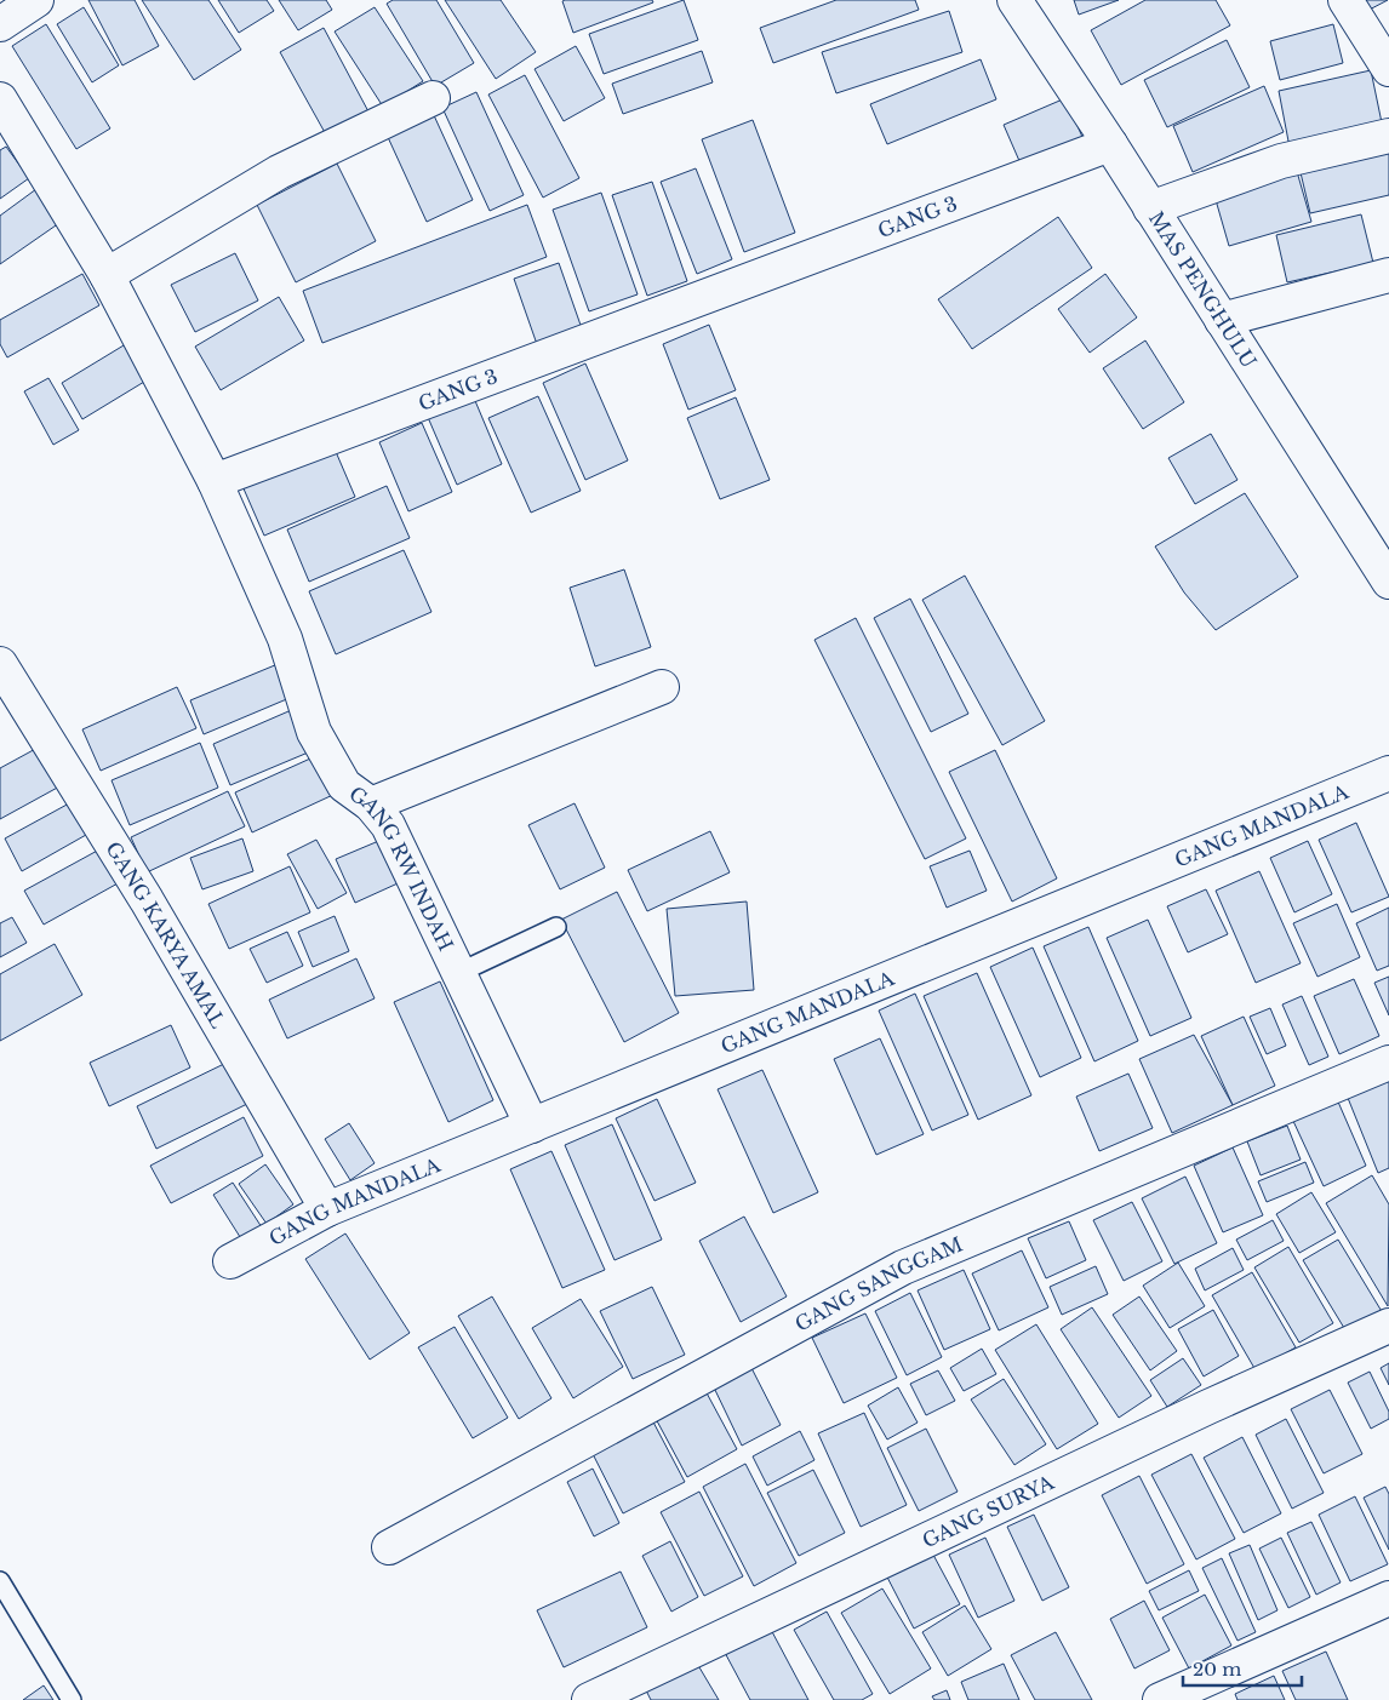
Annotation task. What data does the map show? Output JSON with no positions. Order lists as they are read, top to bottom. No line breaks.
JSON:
{"streets":{"street":["GANG 3","MAS PENGHULU","GANG MANDALA","GANG RW INDAH","GANG KARYA AMAL","GANG SANGGAM","GANG SURYA"]},"crossings":[["GANG 3","MAS PENGHULU"],["GANG 3","GANG RW INDAH"],["GANG MANDALA","GANG RW INDAH"],["GANG MANDALA","GANG KARYA AMAL"]],"scale_bar":"20 m"}
